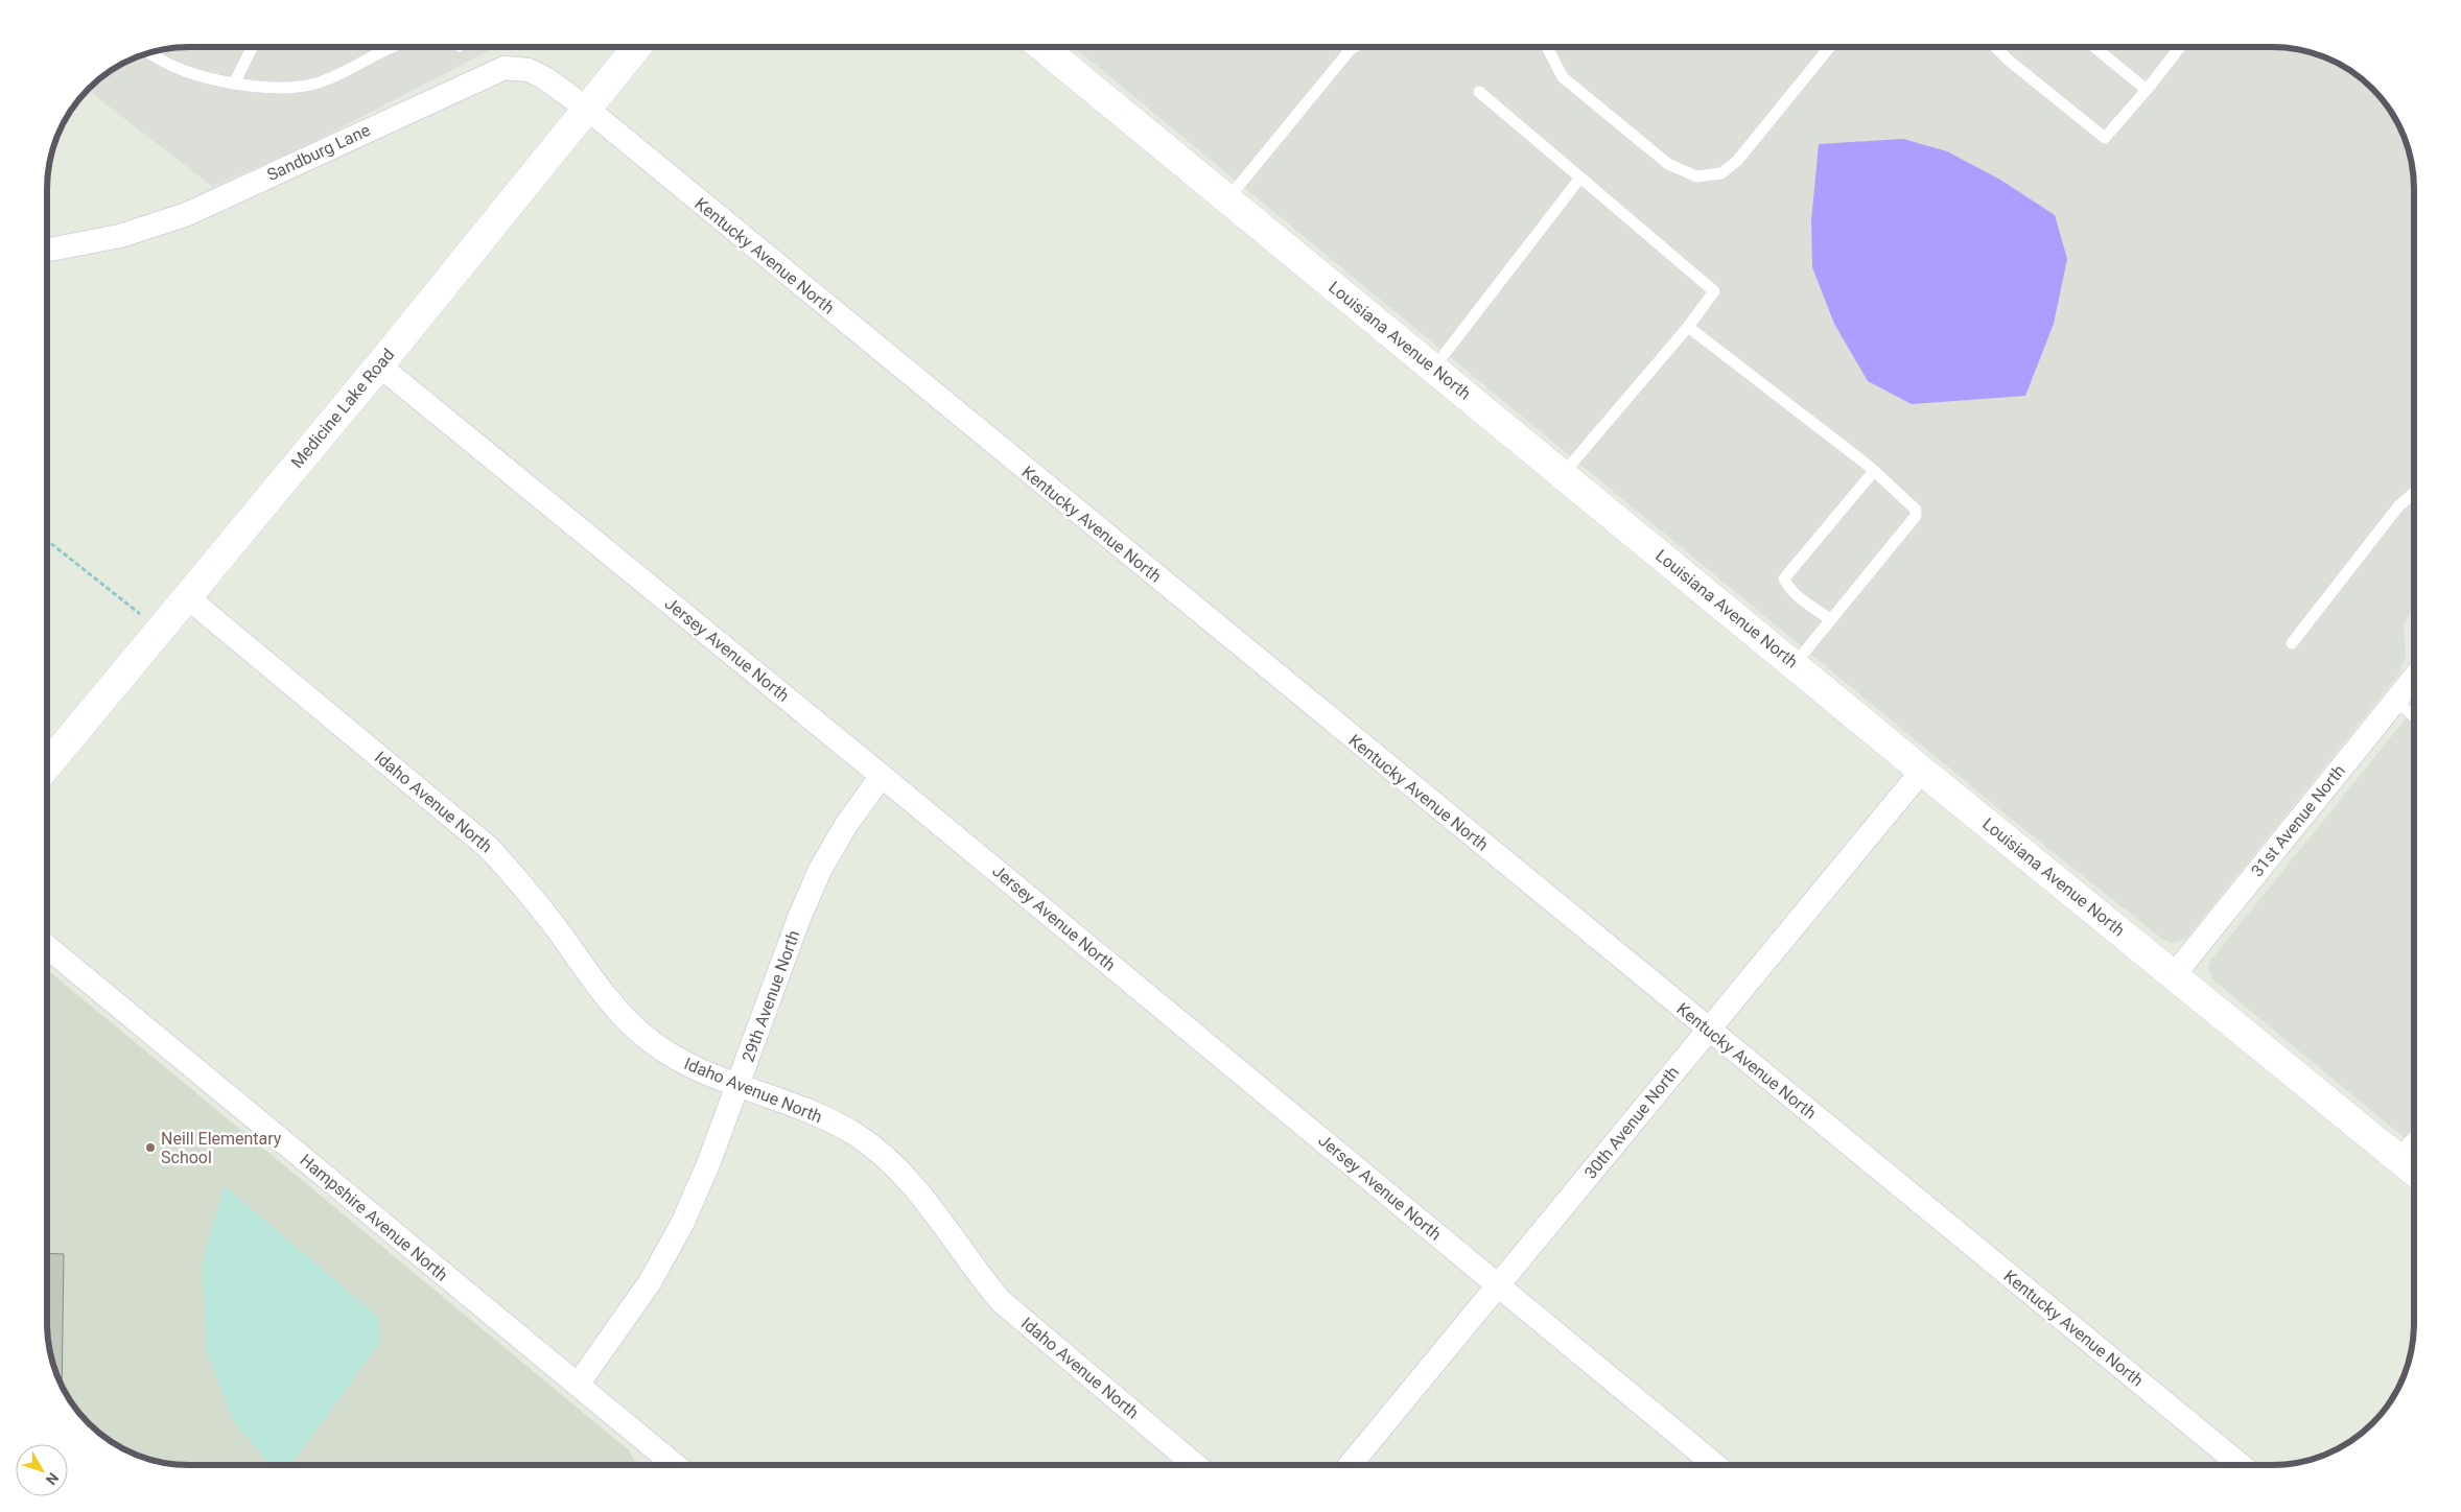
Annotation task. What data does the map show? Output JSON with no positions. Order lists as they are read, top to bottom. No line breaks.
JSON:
{"streets":{"street":["Sandburg Lane","Kentucky Avenue North","Louisiana Avenue North","Medicine Lake Road","Jersey Avenue North","Idaho Avenue North","31st Avenue North","29th Avenue North","30th Avenue North","Hampshire Avenue North"]},"crossings":[["Sandburg Lane","Kentucky Avenue North"],["Sandburg Lane","Medicine Lake Road"],["Kentucky Avenue North","Medicine Lake Road"],["Kentucky Avenue North","30th Avenue North"],["Louisiana Avenue North","31st Avenue North"],["Louisiana Avenue North","30th Avenue North"],["Medicine Lake Road","Jersey Avenue North"],["Medicine Lake Road","Idaho Avenue North"],["Jersey Avenue North","29th Avenue North"],["Jersey Avenue North","30th Avenue North"],["Idaho Avenue North","29th Avenue North"],["29th Avenue North","Hampshire Avenue North"]],"places":["Neill Elementary School"],"north":"bottom right"}
